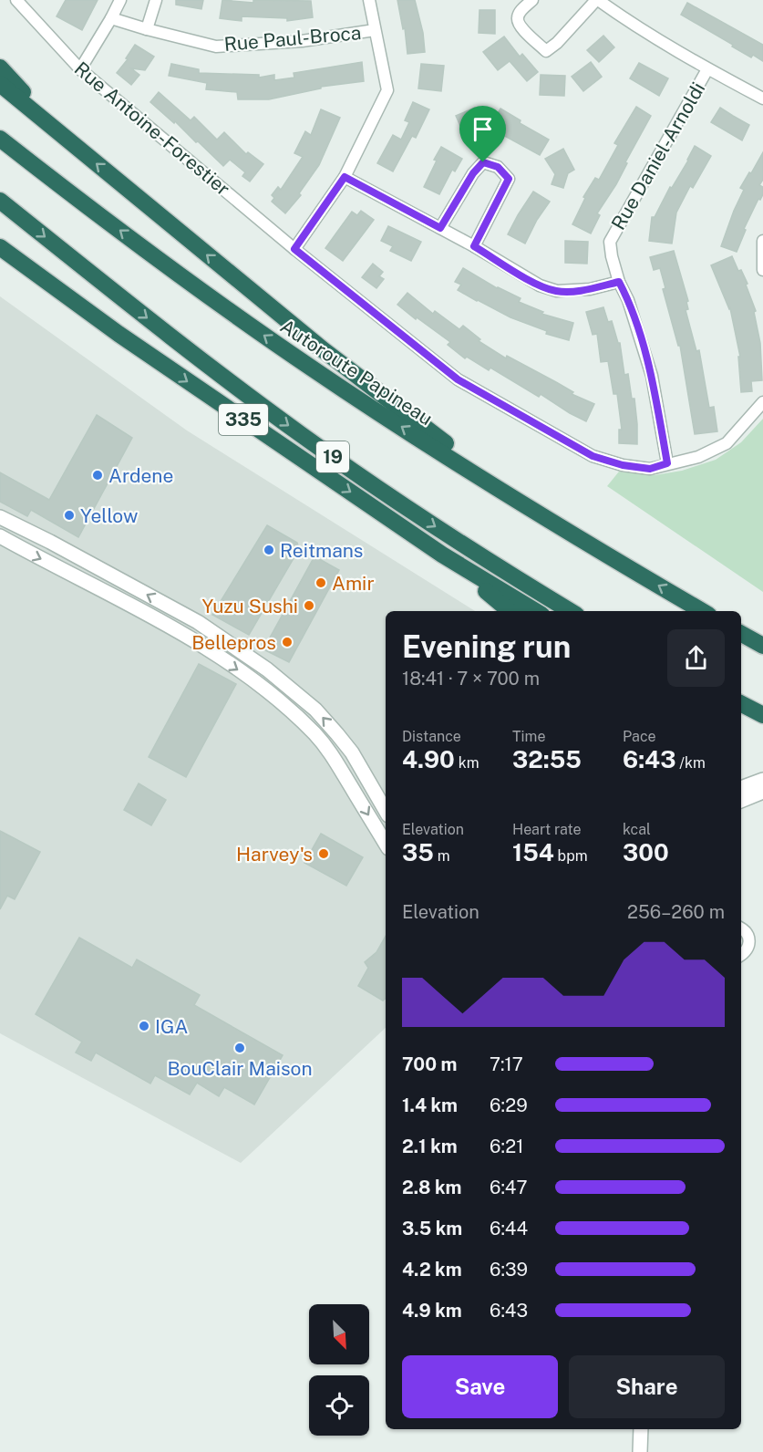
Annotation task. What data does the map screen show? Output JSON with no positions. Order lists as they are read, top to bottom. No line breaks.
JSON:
{"streets":{"highway":["Autoroute Papineau","335","19"],"street":["Rue Paul-Broca","Rue Antoine-Forestier","Rue Daniel-Arnoldi"]},"crossings":[["Rue Antoine-Forestier","Rue Daniel-Arnoldi"]],"places":["Ardene","Yellow","Reitmans","Amir","Yuzu Sushi","Bellepros","Harvey's","IGA","BouClair Maison"],"north":"bottom right","page":{"heading":["Evening run","18:41 · 7 × 700 m"],"stats":[["Distance","4.90 km"],["Time","32:55"],["Pace","6:43 /km"],["Elevation","35 m"],["Heart rate","154 bpm"],["kcal","300"]],"chart":["Elevation","256–260 m"],"list":[{"name":"700 m","note":"7:17"},{"name":"1.4 km","note":"6:29"},{"name":"2.1 km","note":"6:21"},{"name":"2.8 km","note":"6:47"},{"name":"3.5 km","note":"6:44"},{"name":"4.2 km","note":"6:39"},{"name":"4.9 km","note":"6:43"}],"buttons":["Save","Share"]}}
